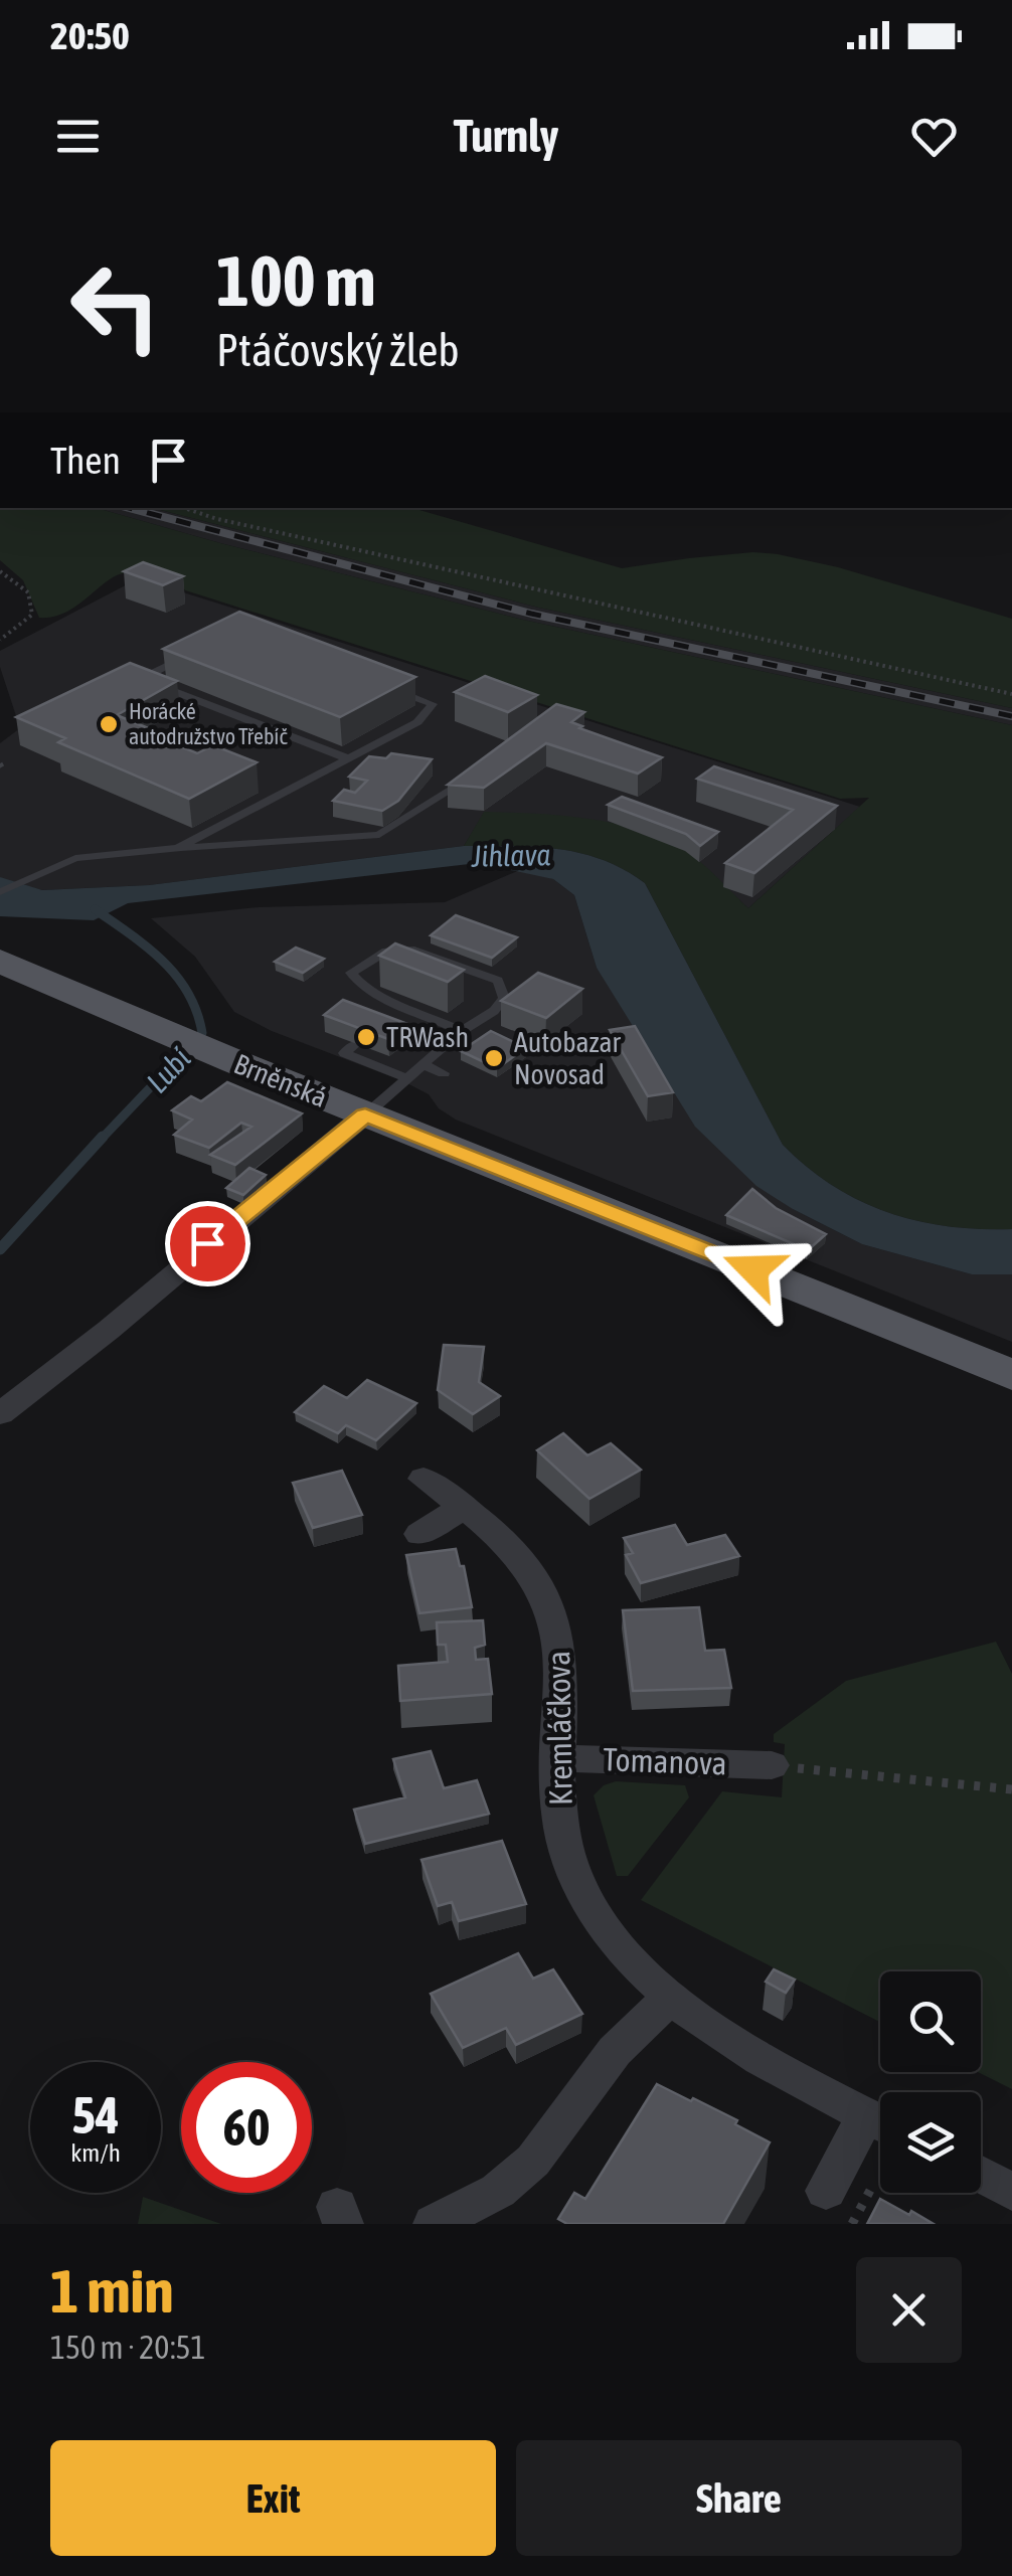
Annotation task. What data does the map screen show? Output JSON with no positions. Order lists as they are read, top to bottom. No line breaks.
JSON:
{"streets":{"main road":["Brněnská"],"street":["Kremláčkova","Tomanova"]},"crossings":[["Kremláčkova","Tomanova"]],"water":["Jihlava","Lubí"],"places":["Horácké autodružstvo Třebíč","TRWash","Autobazar Novosad"],"page":{"status":"20:50","header":"Turnly","turn":["100 m","Ptáčovský žleb"],"then":"Then","speed":"54 km/h","limit":"60","heading":["1 min","150 m · 20:51"],"buttons":["Exit","Share"]}}
